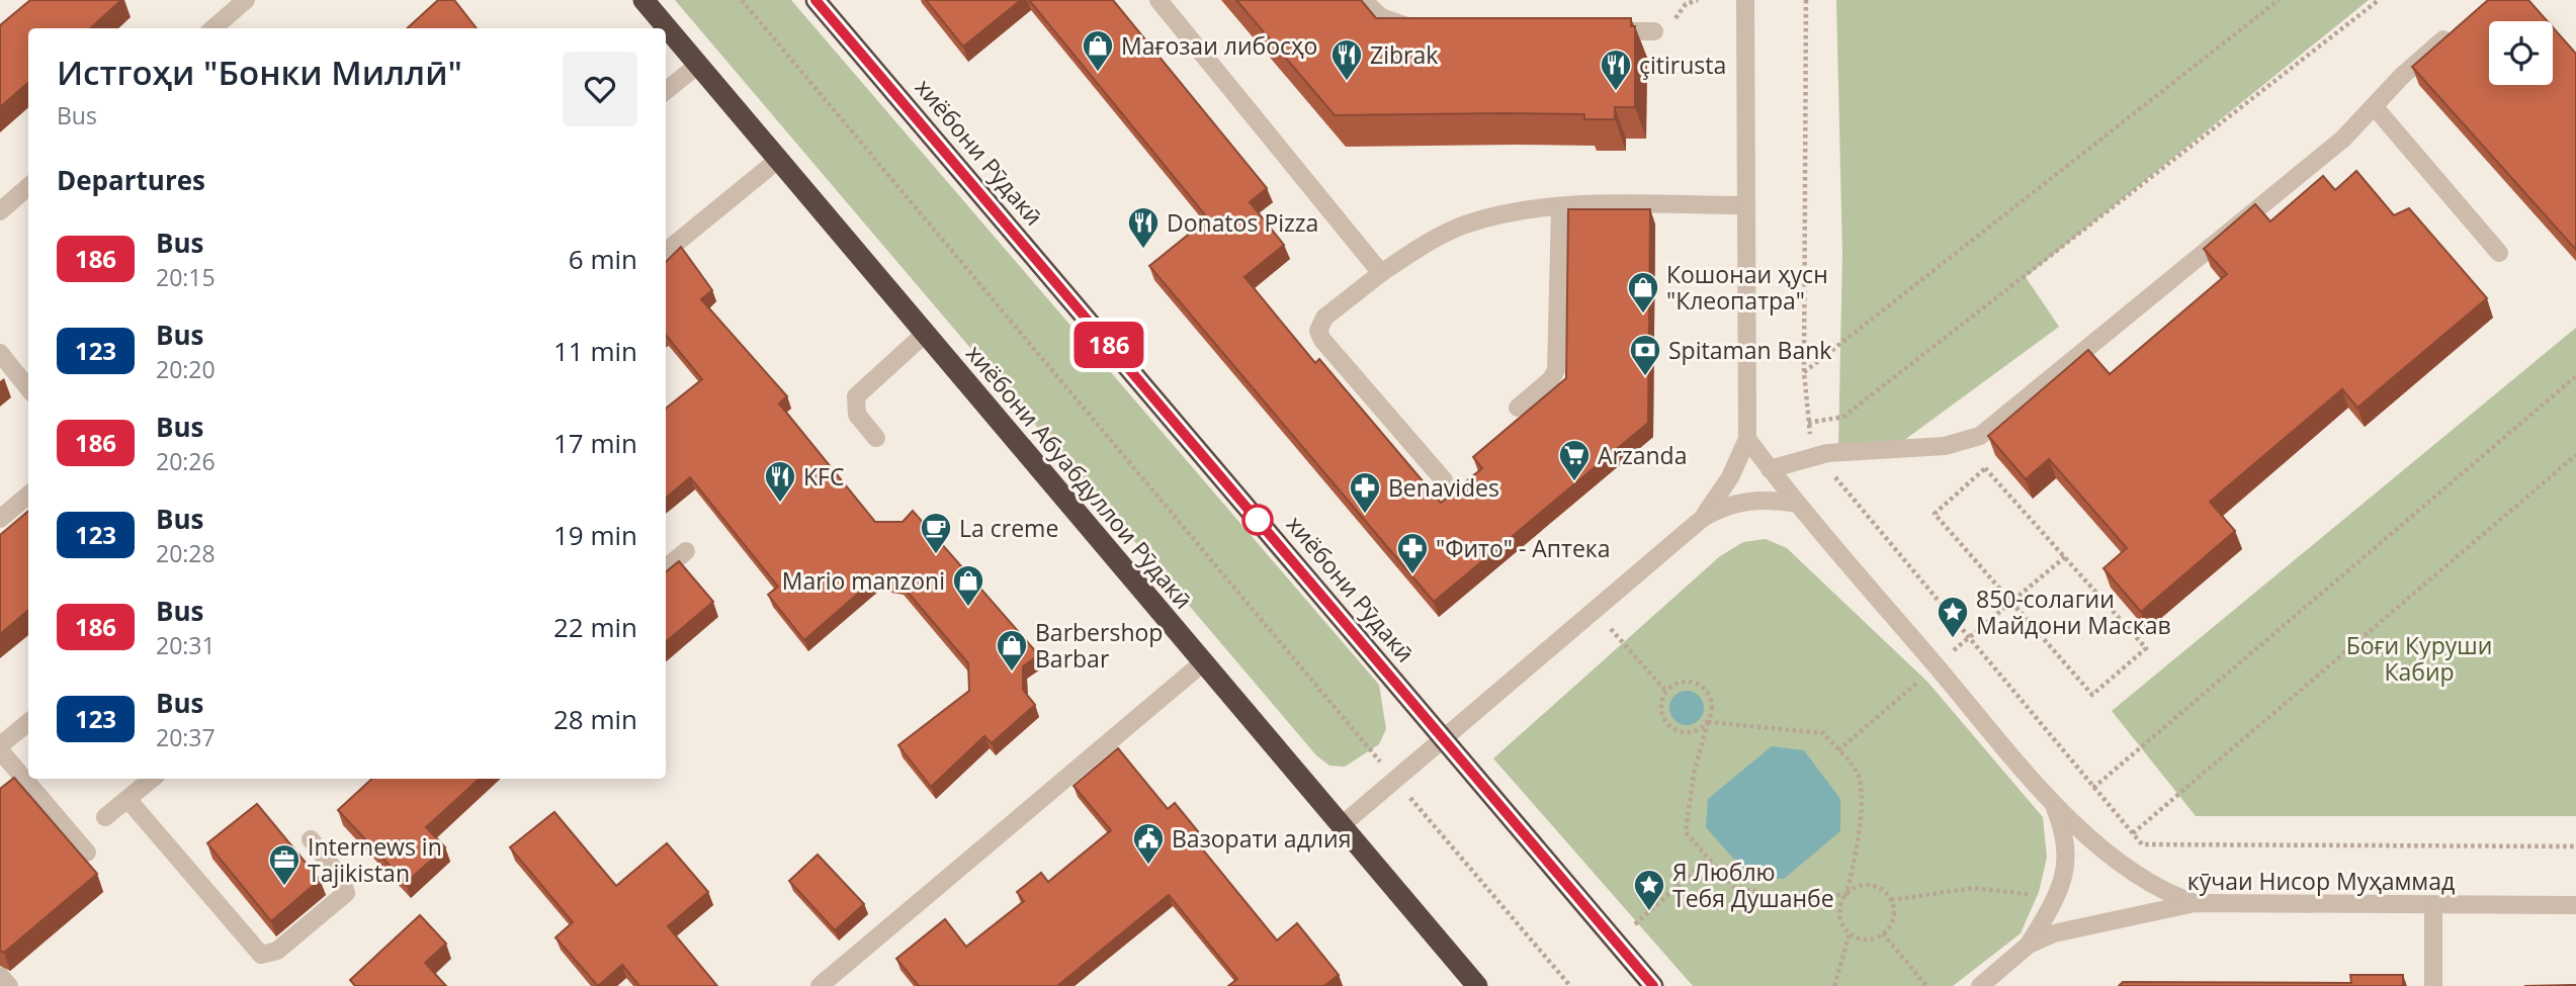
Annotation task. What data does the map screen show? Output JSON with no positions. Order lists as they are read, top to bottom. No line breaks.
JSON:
{"streets":{"highway":["хиёбони Рӯдакӣ","хиёбони Абуабдуллои Рӯдакӣ"],"street":["кӯчаи Нисор Муҳаммад"]},"parks":["Боғи Куруши Кабир"],"places":{"shop":["Мағозаи либосҳо","Кошонаи ҳусн \"Клеопатра\"","Mario manzoni","Barbershop Barbar"],"restaurant":["Zibrak","çitirusta","Donatos Pizza","KFC"],"bank":["Spitaman Bank"],"supermarket":["Arzanda"],"pharmacy":["Benavides","\"Фито\" - Аптека"],"cafe":["La creme"],"place":["850-солагии Майдони Маскав","Я Люблю Тебя Душанбе"],"public building":["Вазорати адлия"],"office":["Internews in Tajikistan"]},"lines":["bus line 186"],"page":{"on_map":"186","heading":[["Истгоҳи \"Бонки Миллӣ\"","Bus"],"Departures"],"list":[{"mark":"186","name":"Bus","note":"20:15","value":"6 min"},{"mark":"123","name":"Bus","note":"20:20","value":"11 min"},{"mark":"186","name":"Bus","note":"20:26","value":"17 min"},{"mark":"123","name":"Bus","note":"20:28","value":"19 min"},{"mark":"186","name":"Bus","note":"20:31","value":"22 min"},{"mark":"123","name":"Bus","note":"20:37","value":"28 min"}]}}
